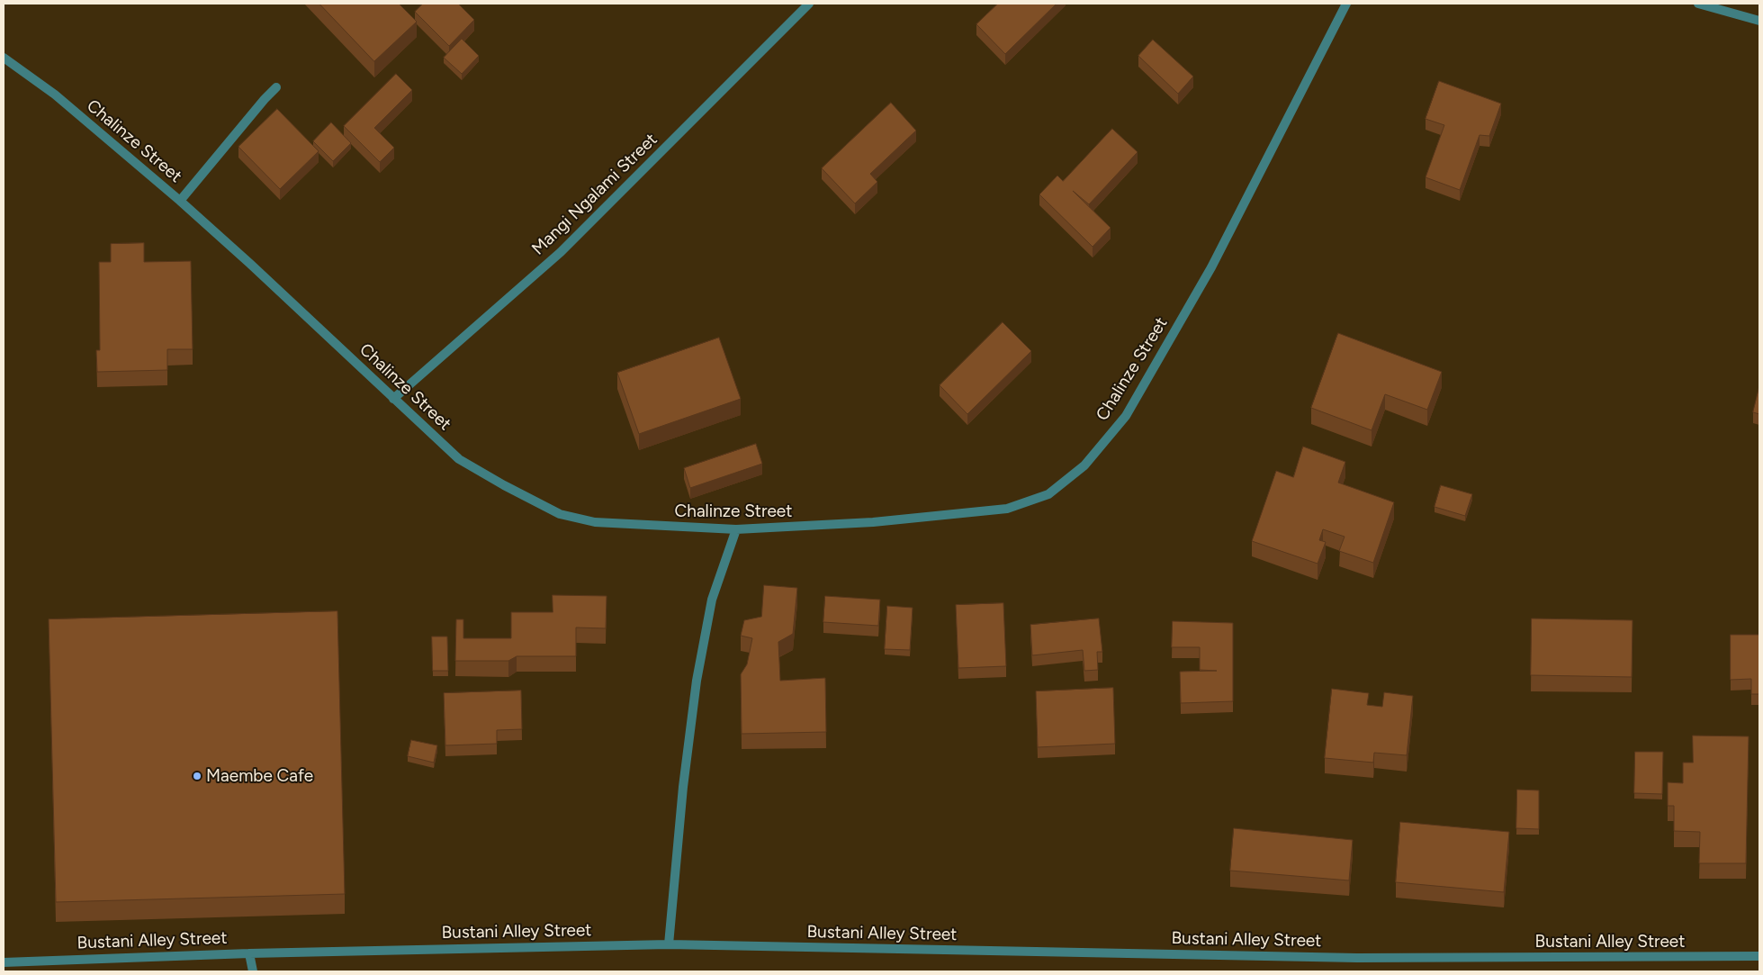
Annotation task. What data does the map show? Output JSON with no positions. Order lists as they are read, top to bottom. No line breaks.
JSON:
{"streets":{"street":["Chalinze Street","Mangi Ngalami Street","Bustani Alley Street"]},"crossings":[["Chalinze Street","Mangi Ngalami Street"]],"places":["Maembe Cafe"]}
